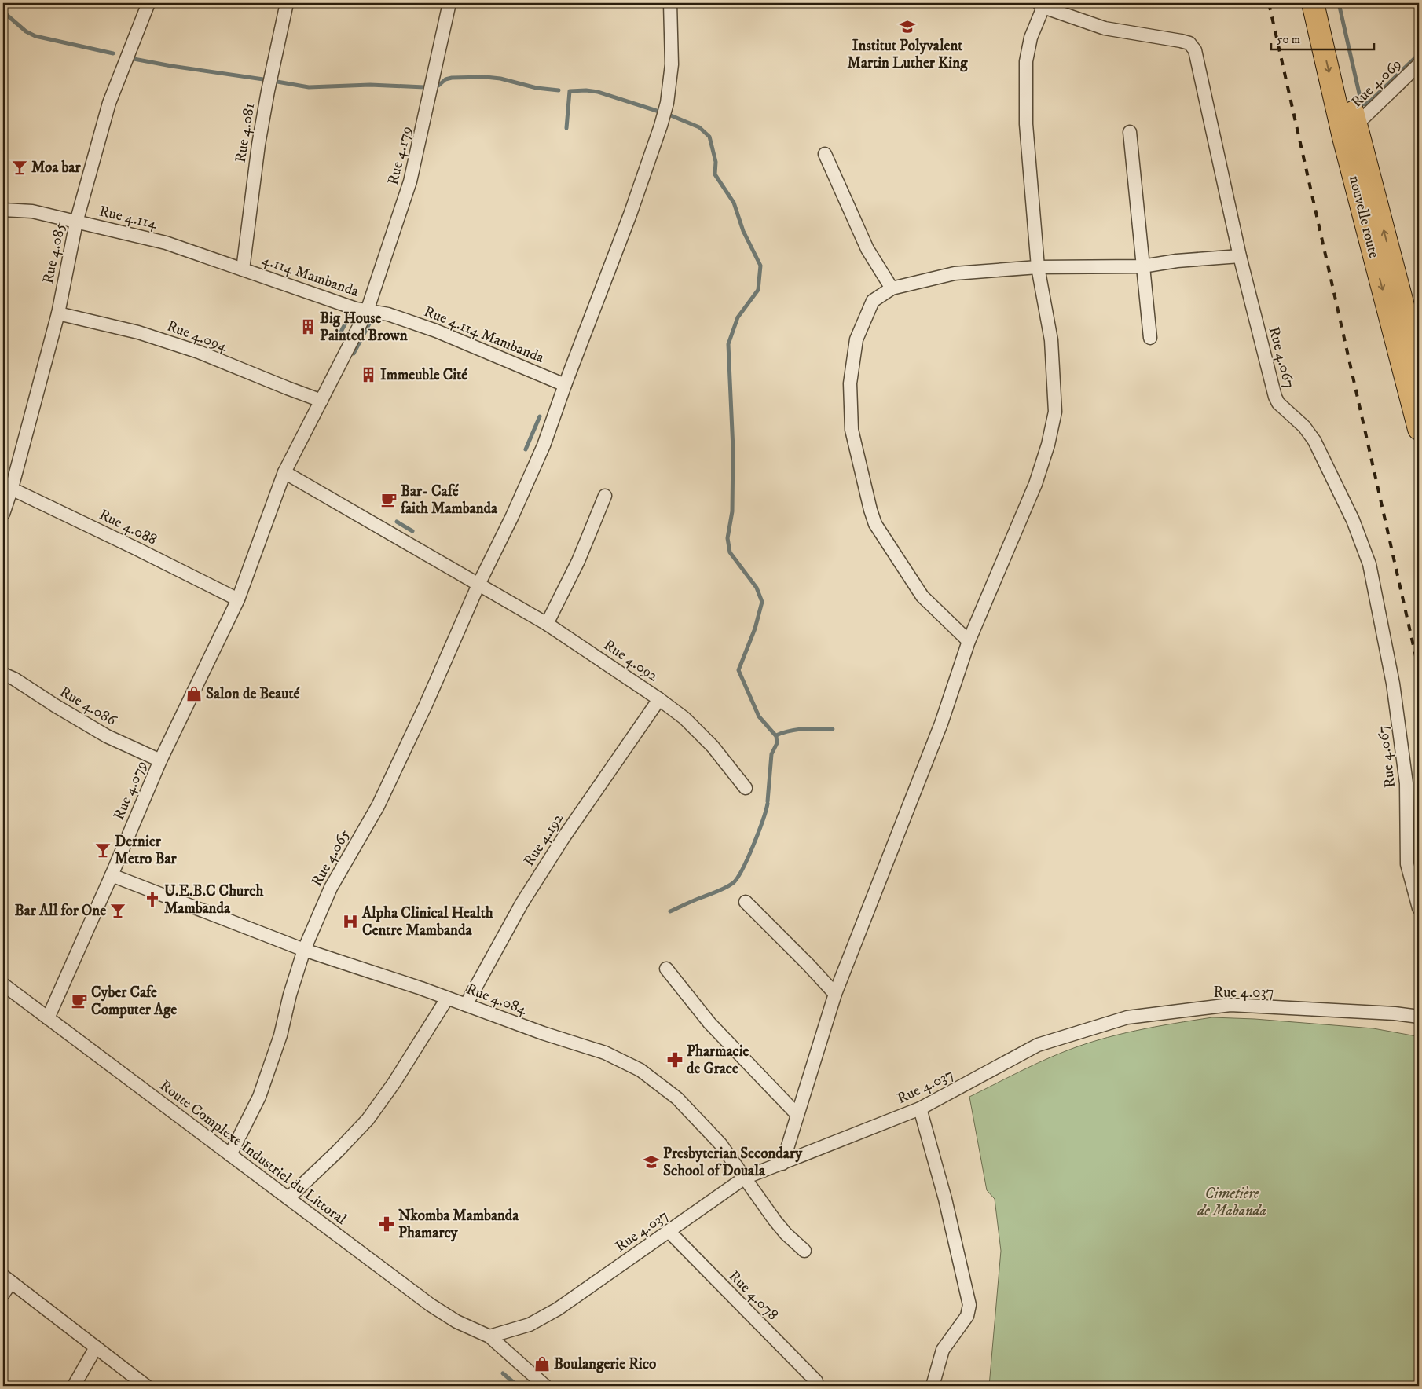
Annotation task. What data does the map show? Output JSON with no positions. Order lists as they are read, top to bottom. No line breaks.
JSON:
{"streets":{"highway":["nouvelle route"],"street":["Rue 4.069","Rue 4.081","Rue 4.179","Rue 4.114","Rue 4.085","4.114 Mambanda","Rue 4.114 Mambanda","Rue 4.094","Rue 4.067","Rue 4.088","Rue 4.092","Rue 4.086","Rue 4.079","Rue 4.192","Rue 4.065","Rue 4.037","Rue 4.084","Route Complexe Industriel du Littoral","Rue 4.078"]},"crossings":[["Rue 4.069","nouvelle route"],["Rue 4.081","Rue 4.114"],["Rue 4.081","4.114 Mambanda"],["Rue 4.179","4.114 Mambanda"],["Rue 4.179","Rue 4.114 Mambanda"],["Rue 4.179","Rue 4.094"],["Rue 4.179","Rue 4.092"],["Rue 4.179","Rue 4.079"],["Rue 4.114","Rue 4.085"],["Rue 4.114","4.114 Mambanda"],["Rue 4.085","Rue 4.094"],["Rue 4.085","Rue 4.088"],["4.114 Mambanda","Rue 4.114 Mambanda"],["Rue 4.114 Mambanda","Rue 4.065"],["Rue 4.088","Rue 4.079"],["Rue 4.092","Rue 4.079"],["Rue 4.092","Rue 4.192"],["Rue 4.092","Rue 4.065"],["Rue 4.086","Rue 4.079"],["Rue 4.079","Rue 4.084"],["Rue 4.079","Route Complexe Industriel du Littoral"],["Rue 4.192","Rue 4.084"],["Rue 4.065","Rue 4.084"],["Rue 4.065","Route Complexe Industriel du Littoral"],["Rue 4.037","Rue 4.084"],["Rue 4.037","Route Complexe Industriel du Littoral"],["Rue 4.037","Rue 4.078"]],"parks":["Cimetière de Mabanda"],"places":{"school or university":["Institut Polyvalent Martin Luther King","Presbyterian Secondary School of Douala"],"bar":["Moa bar","Dernier Metro Bar","Bar All for One"],"building":["Big House Painted Brown","Immeuble Cité"],"cafe":["Bar- Café faith Mambanda","Cyber Cafe Computer Age"],"shop":["Salon de Beauté","Boulangerie Rico"],"church":["U.E.B.C Church Mambanda"],"hospital":["Alpha Clinical Health Centre Mambanda"],"pharmacy":["Pharmacie de Grace","Nkomba Mambanda Phamarcy"]},"scale_bar":"50 m"}
